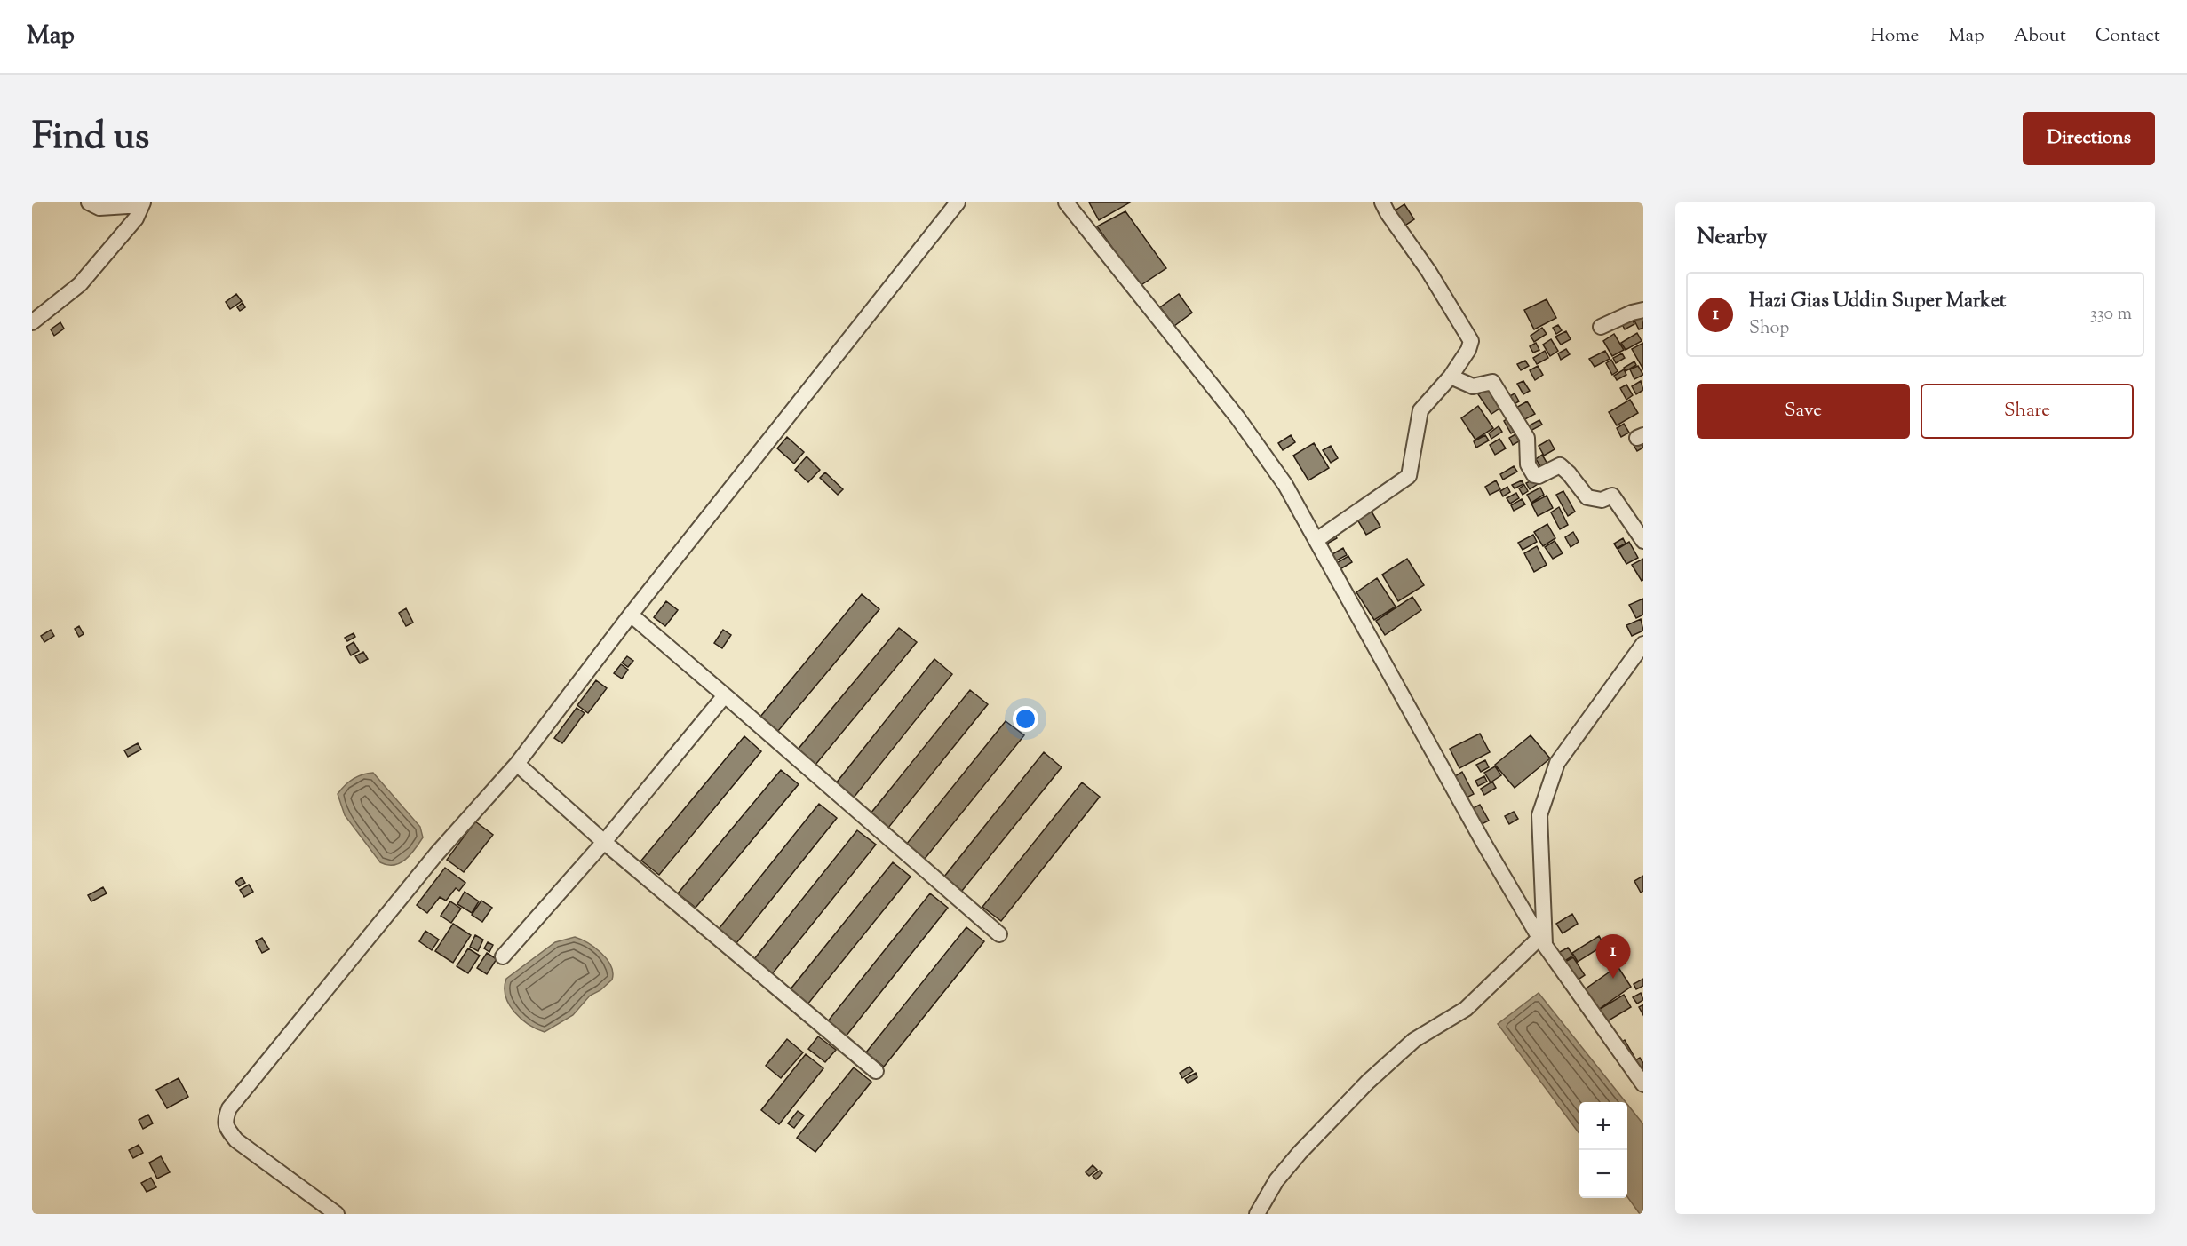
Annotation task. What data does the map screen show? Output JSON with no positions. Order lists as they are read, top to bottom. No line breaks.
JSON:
{"page":{"header":"Map","nav":["Home","Map","About","Contact"],"title":"Find us","buttons":["Directions",["Save","Share"]],"heading":"Nearby","list":[{"mark":"1","name":"Hazi Gias Uddin Super Market","note":"Shop","value":"330 m"}],"pins":"1","map_buttons":["+","−"]}}
